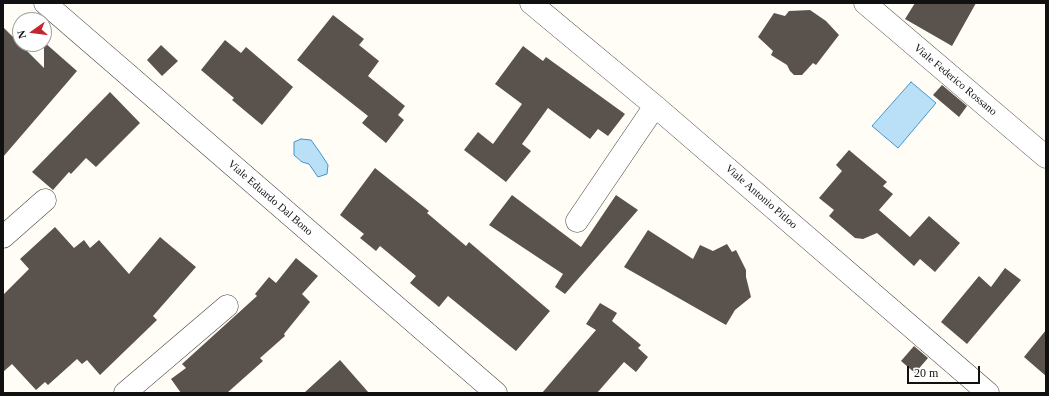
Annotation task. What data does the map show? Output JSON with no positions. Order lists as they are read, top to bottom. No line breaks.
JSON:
{"streets":{"street":["Viale Federico Rossano","Viale Antonio Pitloo","Viale Eduardo Dal Bono"]},"scale_bar":"20 m","north":"left"}
